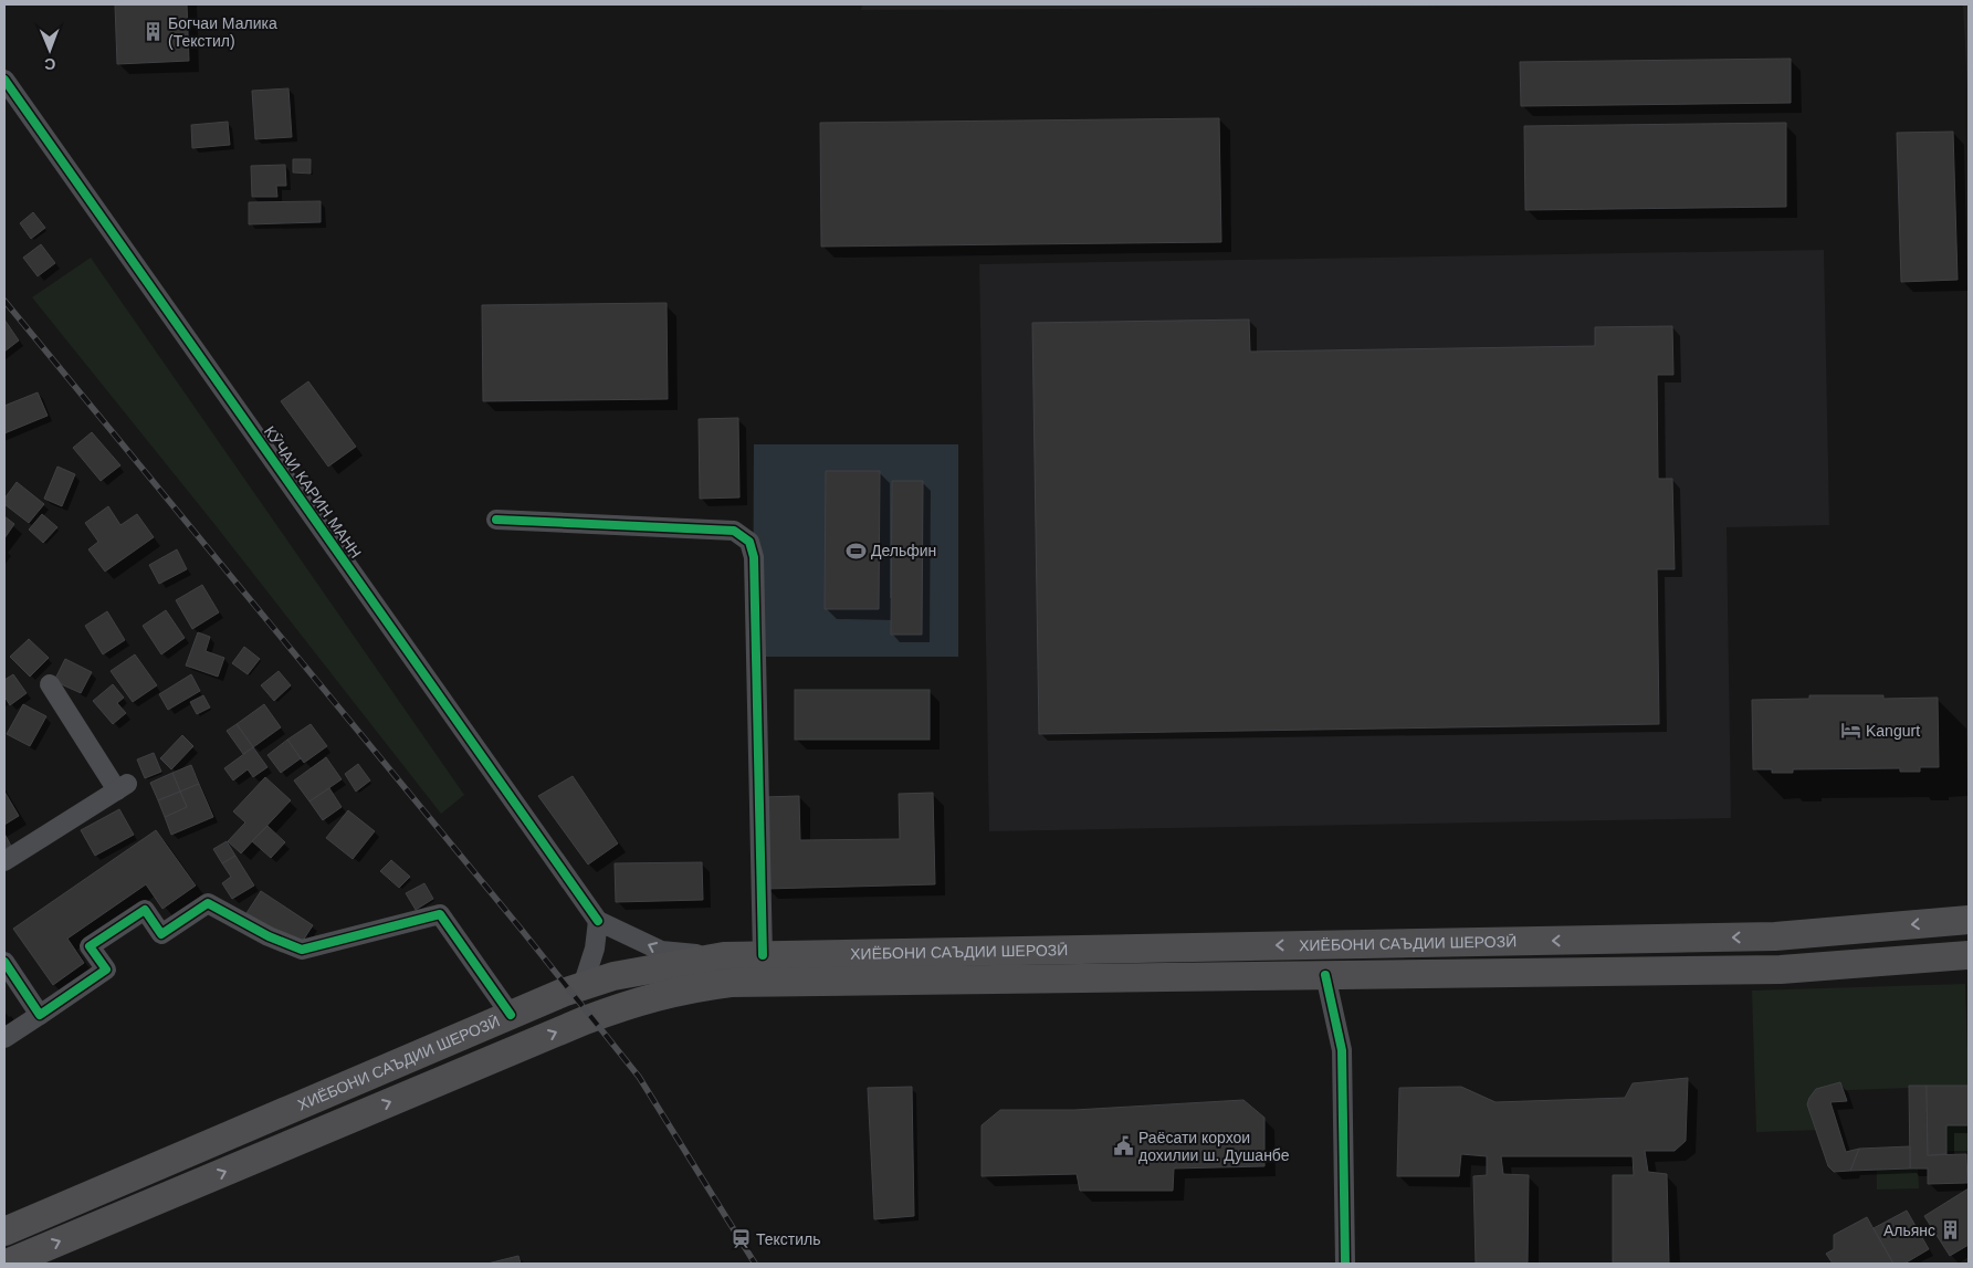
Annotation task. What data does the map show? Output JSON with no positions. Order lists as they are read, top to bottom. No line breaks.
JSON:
{"streets":{"highway":["ХИЁБОНИ САЪДИИ ШЕРОЗӢ"],"street":["КӮЧАИ КАРИН МАНН"]},"crossings":[["КӮЧАИ КАРИН МАНН","ХИЁБОНИ САЪДИИ ШЕРОЗӢ"]],"places":{"building":["Богчаи Малика (Текстил)","Альянс"],"sports":["Дельфин"],"hotel":["Kangurt"],"public building":["Раёсати корхои дохилии ш. Душанбе"],"station":["Текстиль"]},"north":"bottom"}
